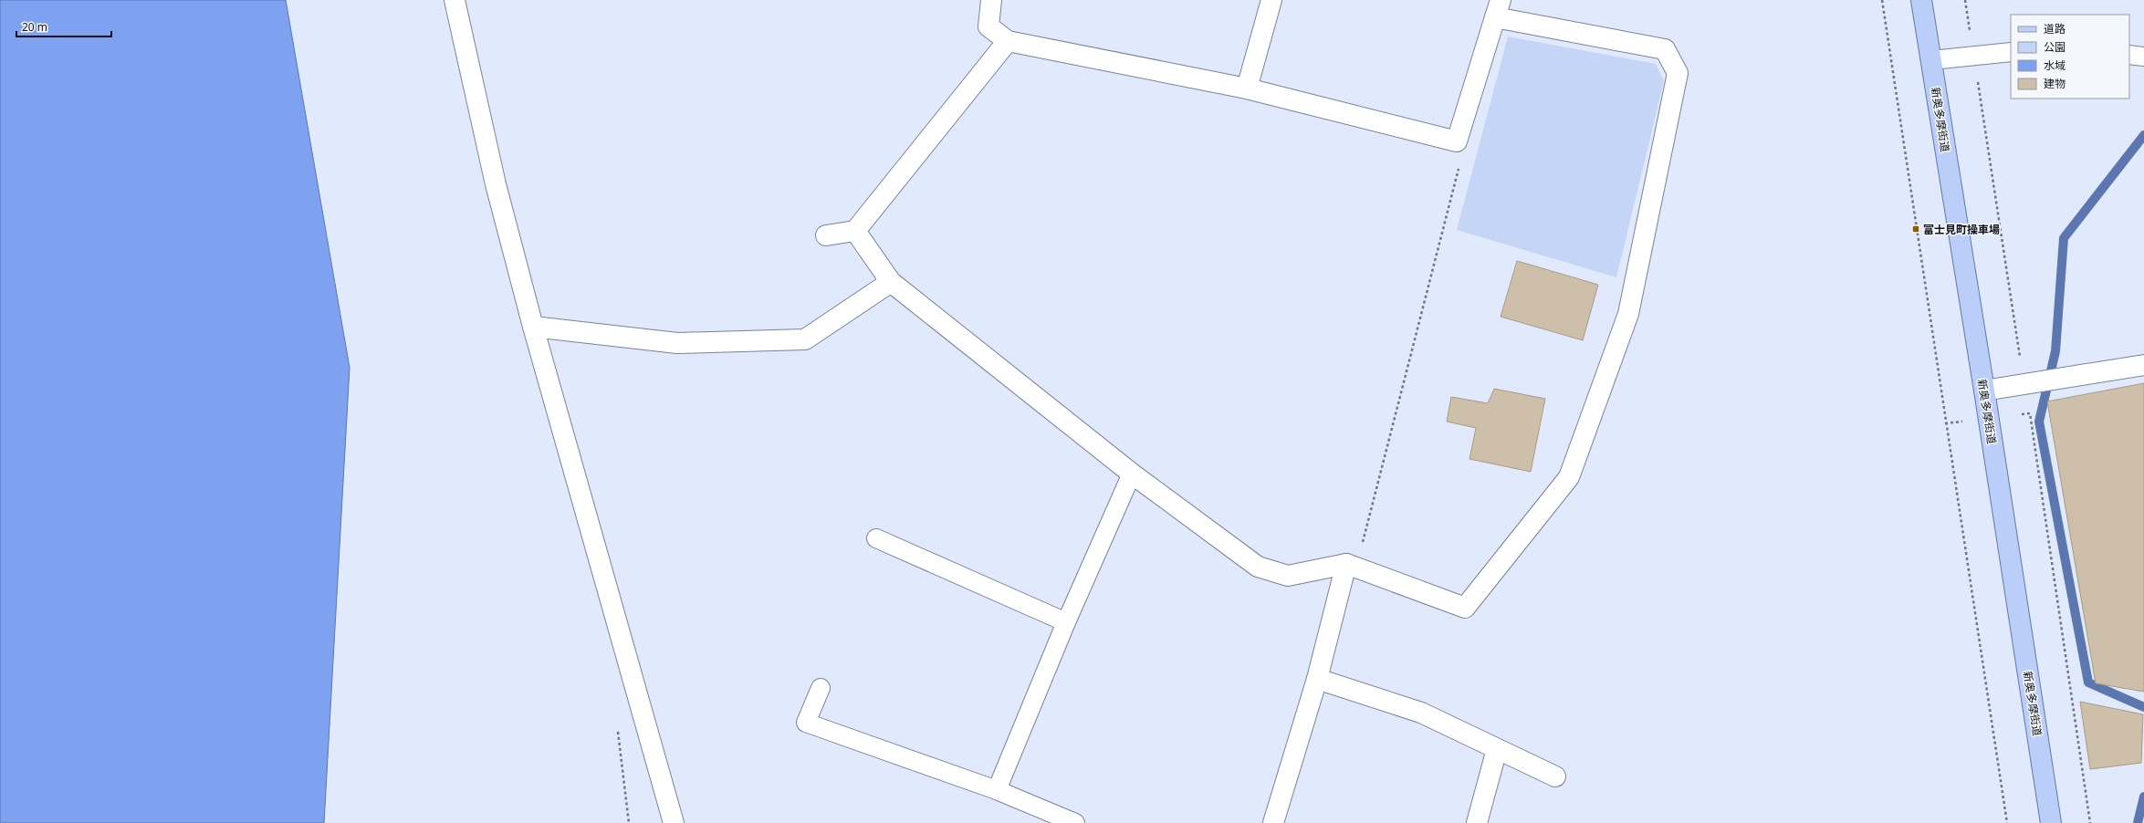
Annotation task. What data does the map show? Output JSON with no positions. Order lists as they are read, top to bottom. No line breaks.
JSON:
{"streets":{"main road":["新奥多摩街道"]},"places":{"transit":["富士見町操車場"]},"legend":["道路","公園","水域","建物"],"scale_bar":"20 m"}
